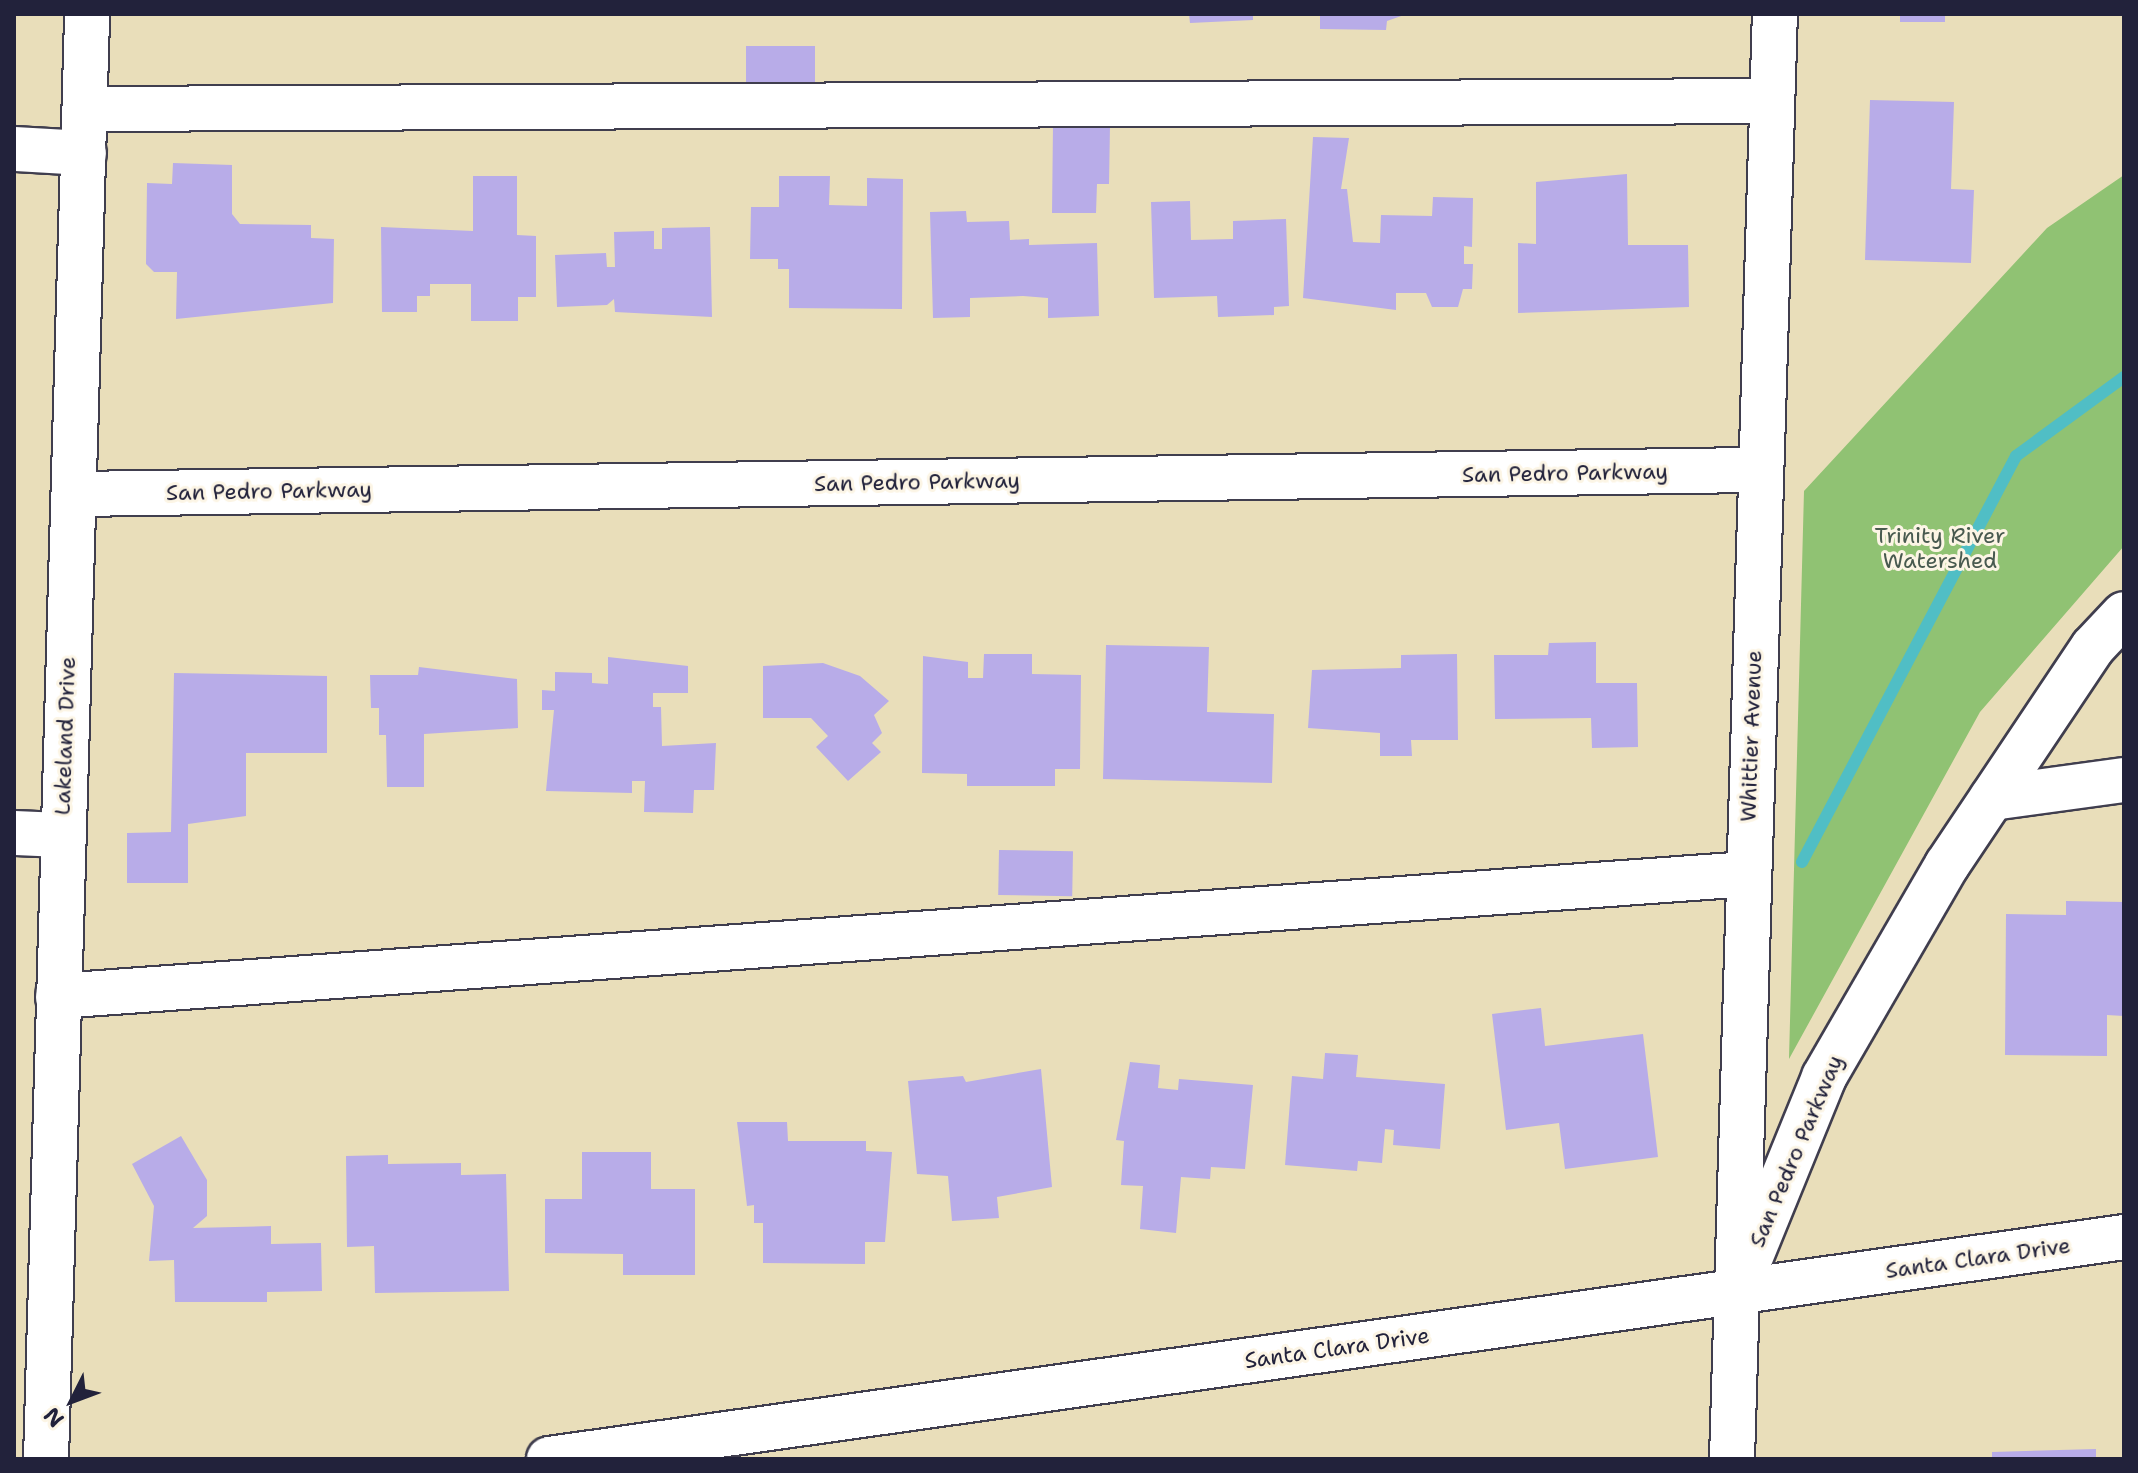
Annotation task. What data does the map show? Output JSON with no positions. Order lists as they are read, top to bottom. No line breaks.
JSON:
{"streets":{"street":["San Pedro Parkway","Lakeland Drive","Whittier Avenue","Santa Clara Drive"]},"crossings":[["San Pedro Parkway","Lakeland Drive"],["San Pedro Parkway","Whittier Avenue"],["San Pedro Parkway","Santa Clara Drive"],["Whittier Avenue","Santa Clara Drive"]],"parks":["Trinity River Watershed"],"north":"bottom left"}
